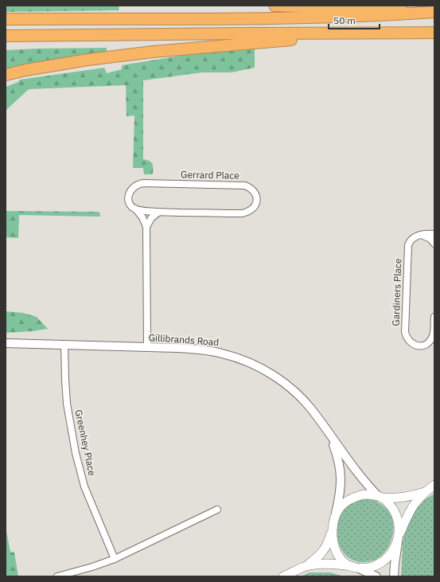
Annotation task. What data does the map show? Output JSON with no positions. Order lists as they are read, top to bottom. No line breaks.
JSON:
{"streets":{"street":["Gerrard Place","Gardiners Place","Gillibrands Road","Greenhey Place"]},"crossings":[["Gerrard Place","Gillibrands Road"],["Gillibrands Road","Greenhey Place"]],"scale_bar":"50 m"}
